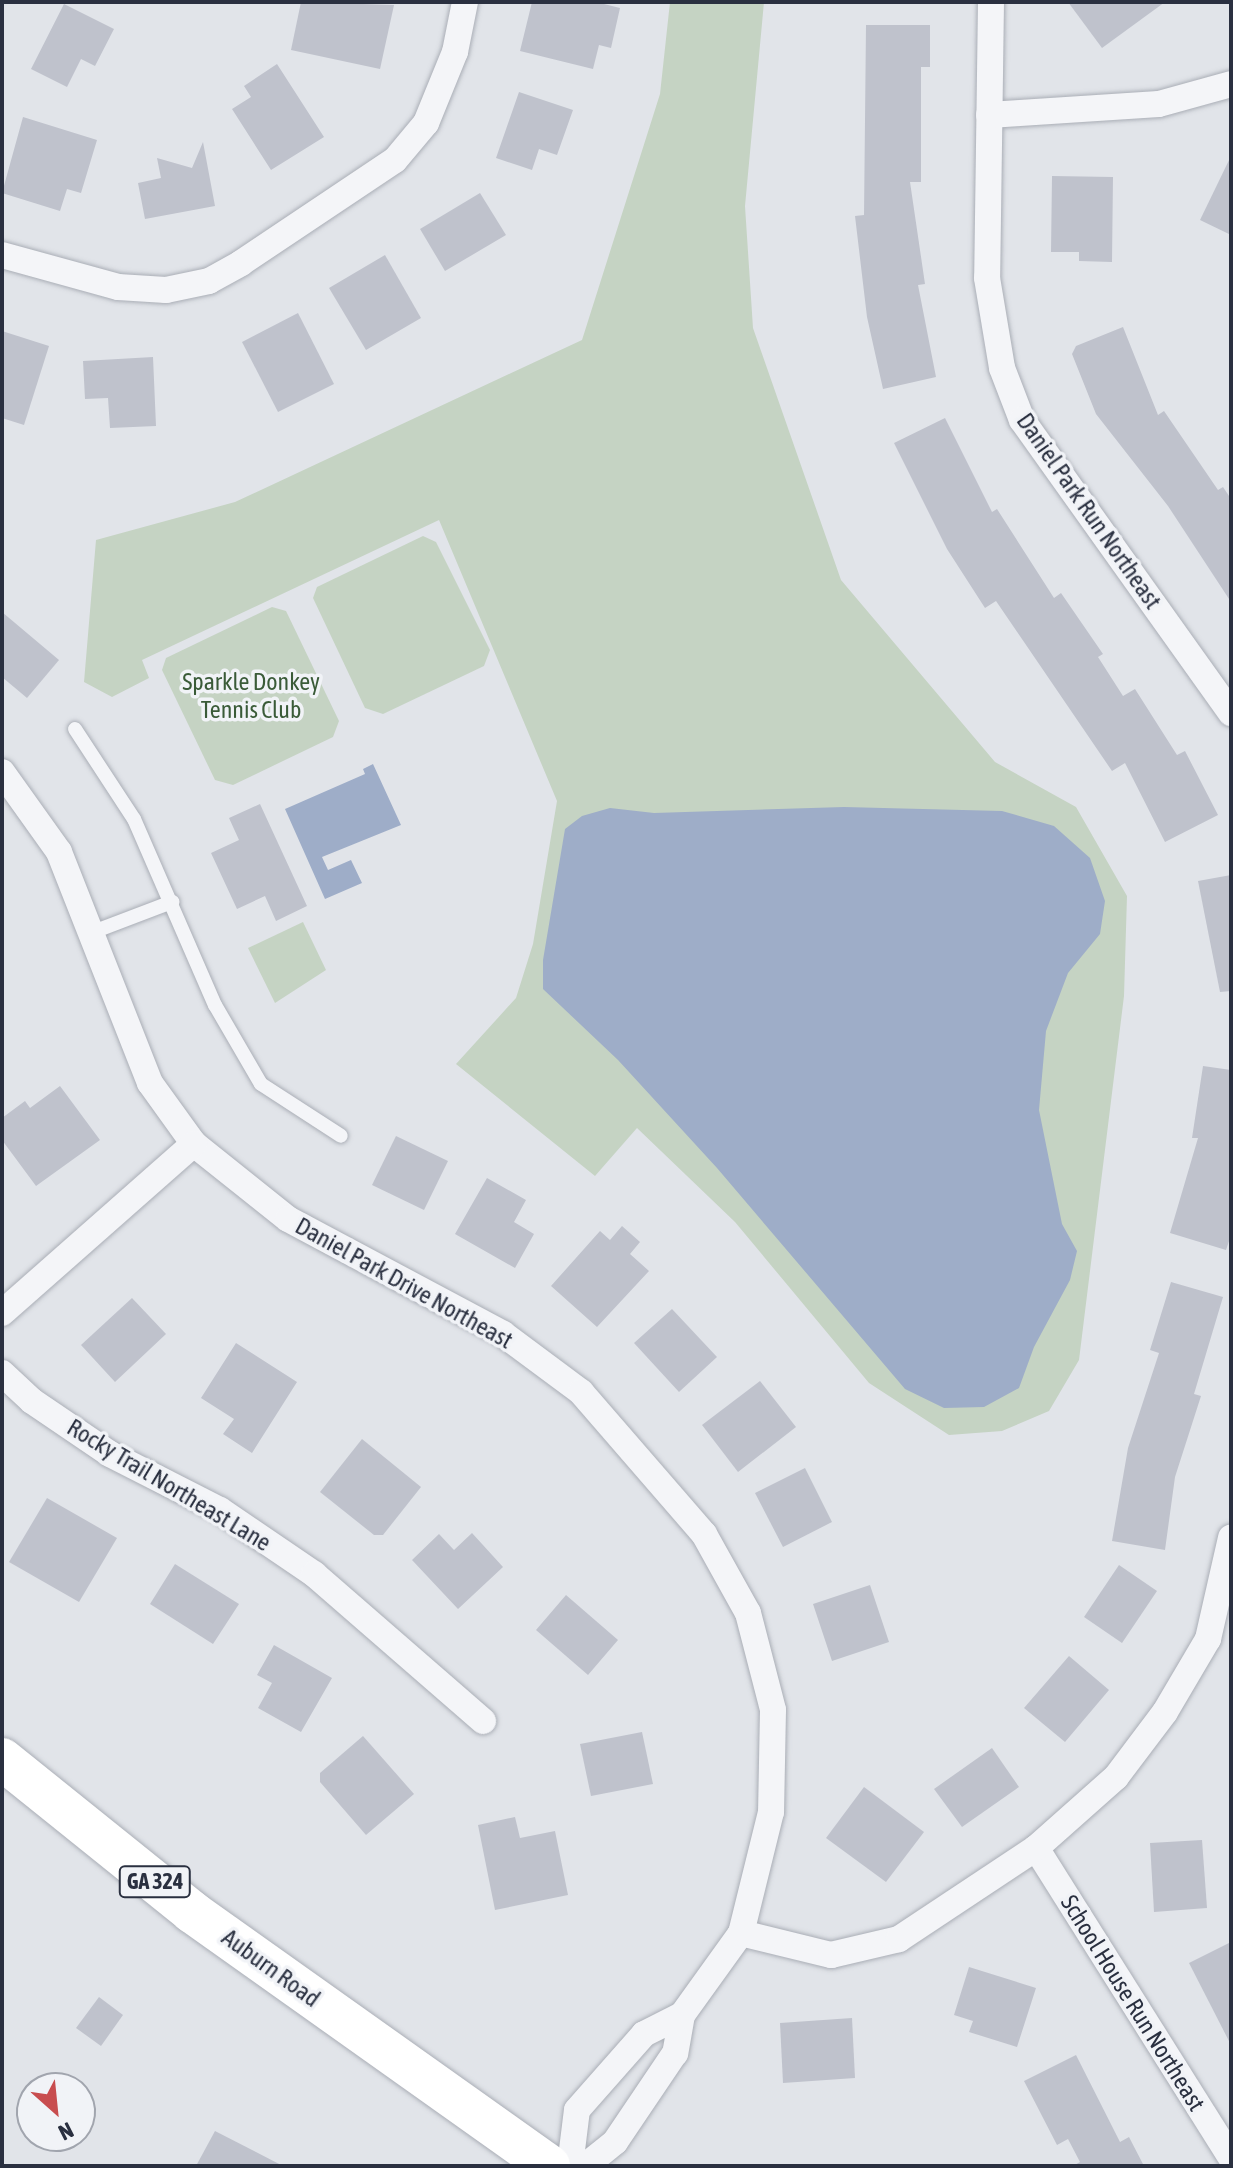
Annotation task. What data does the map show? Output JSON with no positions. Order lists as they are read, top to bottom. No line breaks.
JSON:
{"streets":{"main road":["GA 324","Auburn Road"],"street":["Daniel Park Run Northeast","Daniel Park Drive Northeast","Rocky Trail Northeast Lane","School House Run Northeast"]},"parks":["Sparkle Donkey Tennis Club"],"north":"bottom right"}
